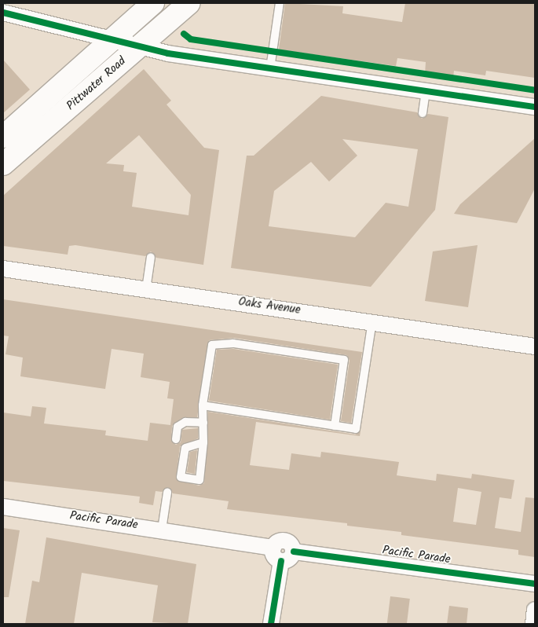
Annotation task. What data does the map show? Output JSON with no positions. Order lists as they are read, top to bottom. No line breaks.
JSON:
{"streets":{"highway":["Pittwater Road"],"street":["Oaks Avenue","Pacific Parade"]}}
